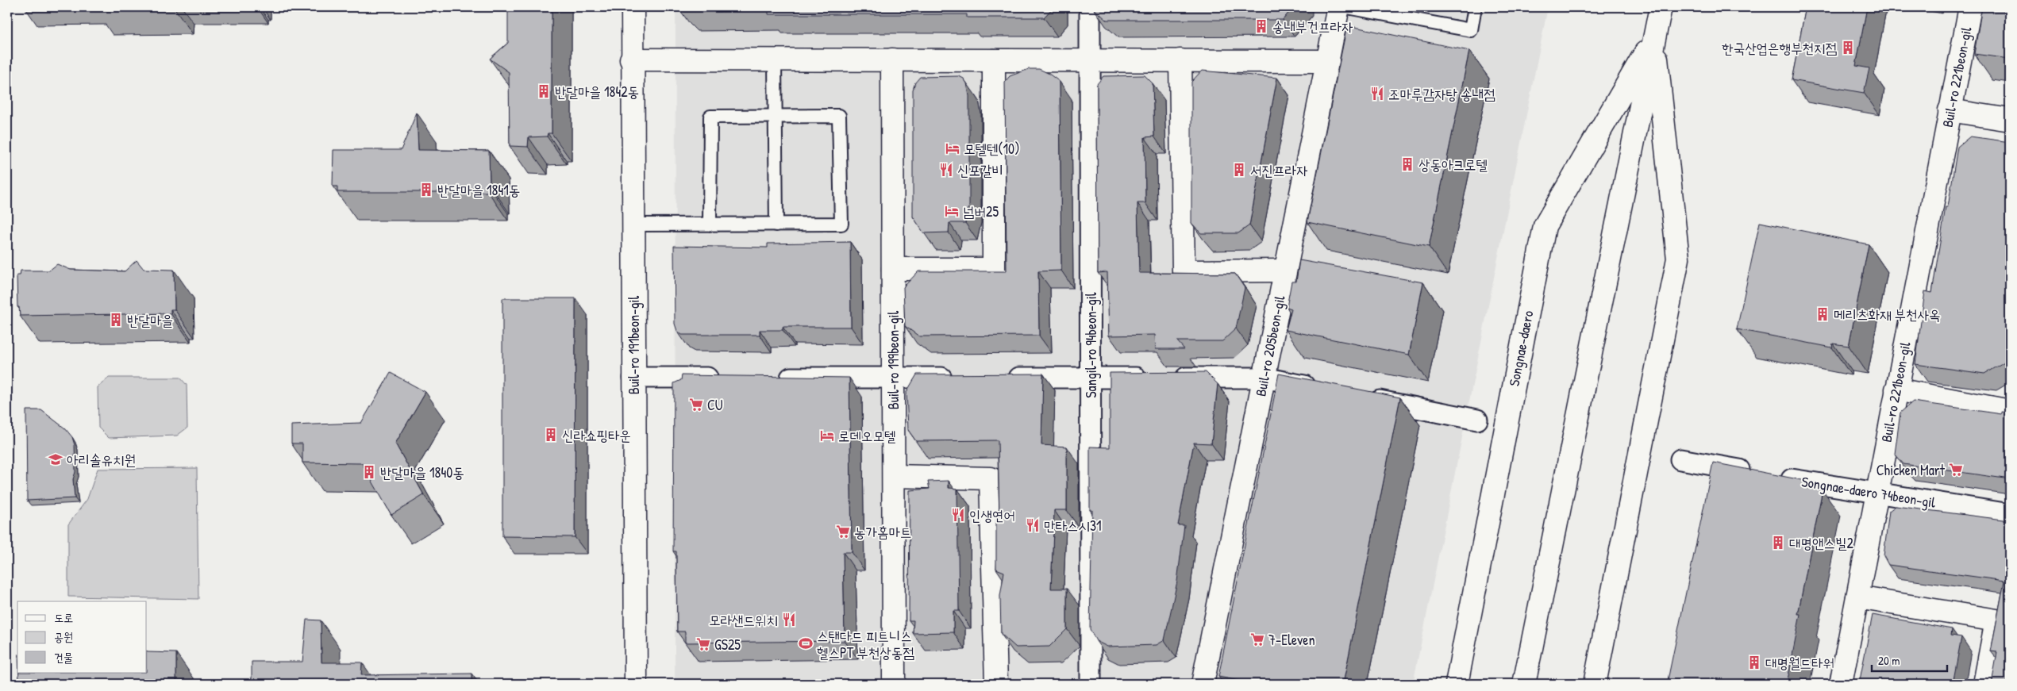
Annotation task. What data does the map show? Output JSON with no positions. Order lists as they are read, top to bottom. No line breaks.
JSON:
{"streets":{"street":["Buil-ro 221beon-gil","Buil-ro 191beon-gil","Sangil-ro 94beon-gil","Buil-ro 205beon-gil","Songnae-daero","Buil-ro 199beon-gil","Songnae-daero 74beon-gil"]},"crossings":[["Buil-ro 221beon-gil","Songnae-daero 74beon-gil"]],"places":{"building":["송내부건프라자","한국산업은행부천지점","반달마을 1842동","상동아크로텔","서진프라자","반달마을 1841동","메리츠화재 부천사옥","반달마을","신라쇼핑타운","반달마을 1840동","대명앤스빌2","대명월드타워"],"restaurant":["조마루감자탕 송내점","신포갈비","인생연어","만타스시31","모라샌드위치"],"hotel":["모텔텐(10)","넘버25","로데오모텔"],"supermarket":["CU","Chicken Mart","농가홈마트","7-Eleven","GS25"],"school or university":["아리솔유치원"],"sports":["스탠다드 피트니스 헬스PT 부천상동점"]},"legend":["도로","공원","건물"],"scale_bar":"20 m"}
